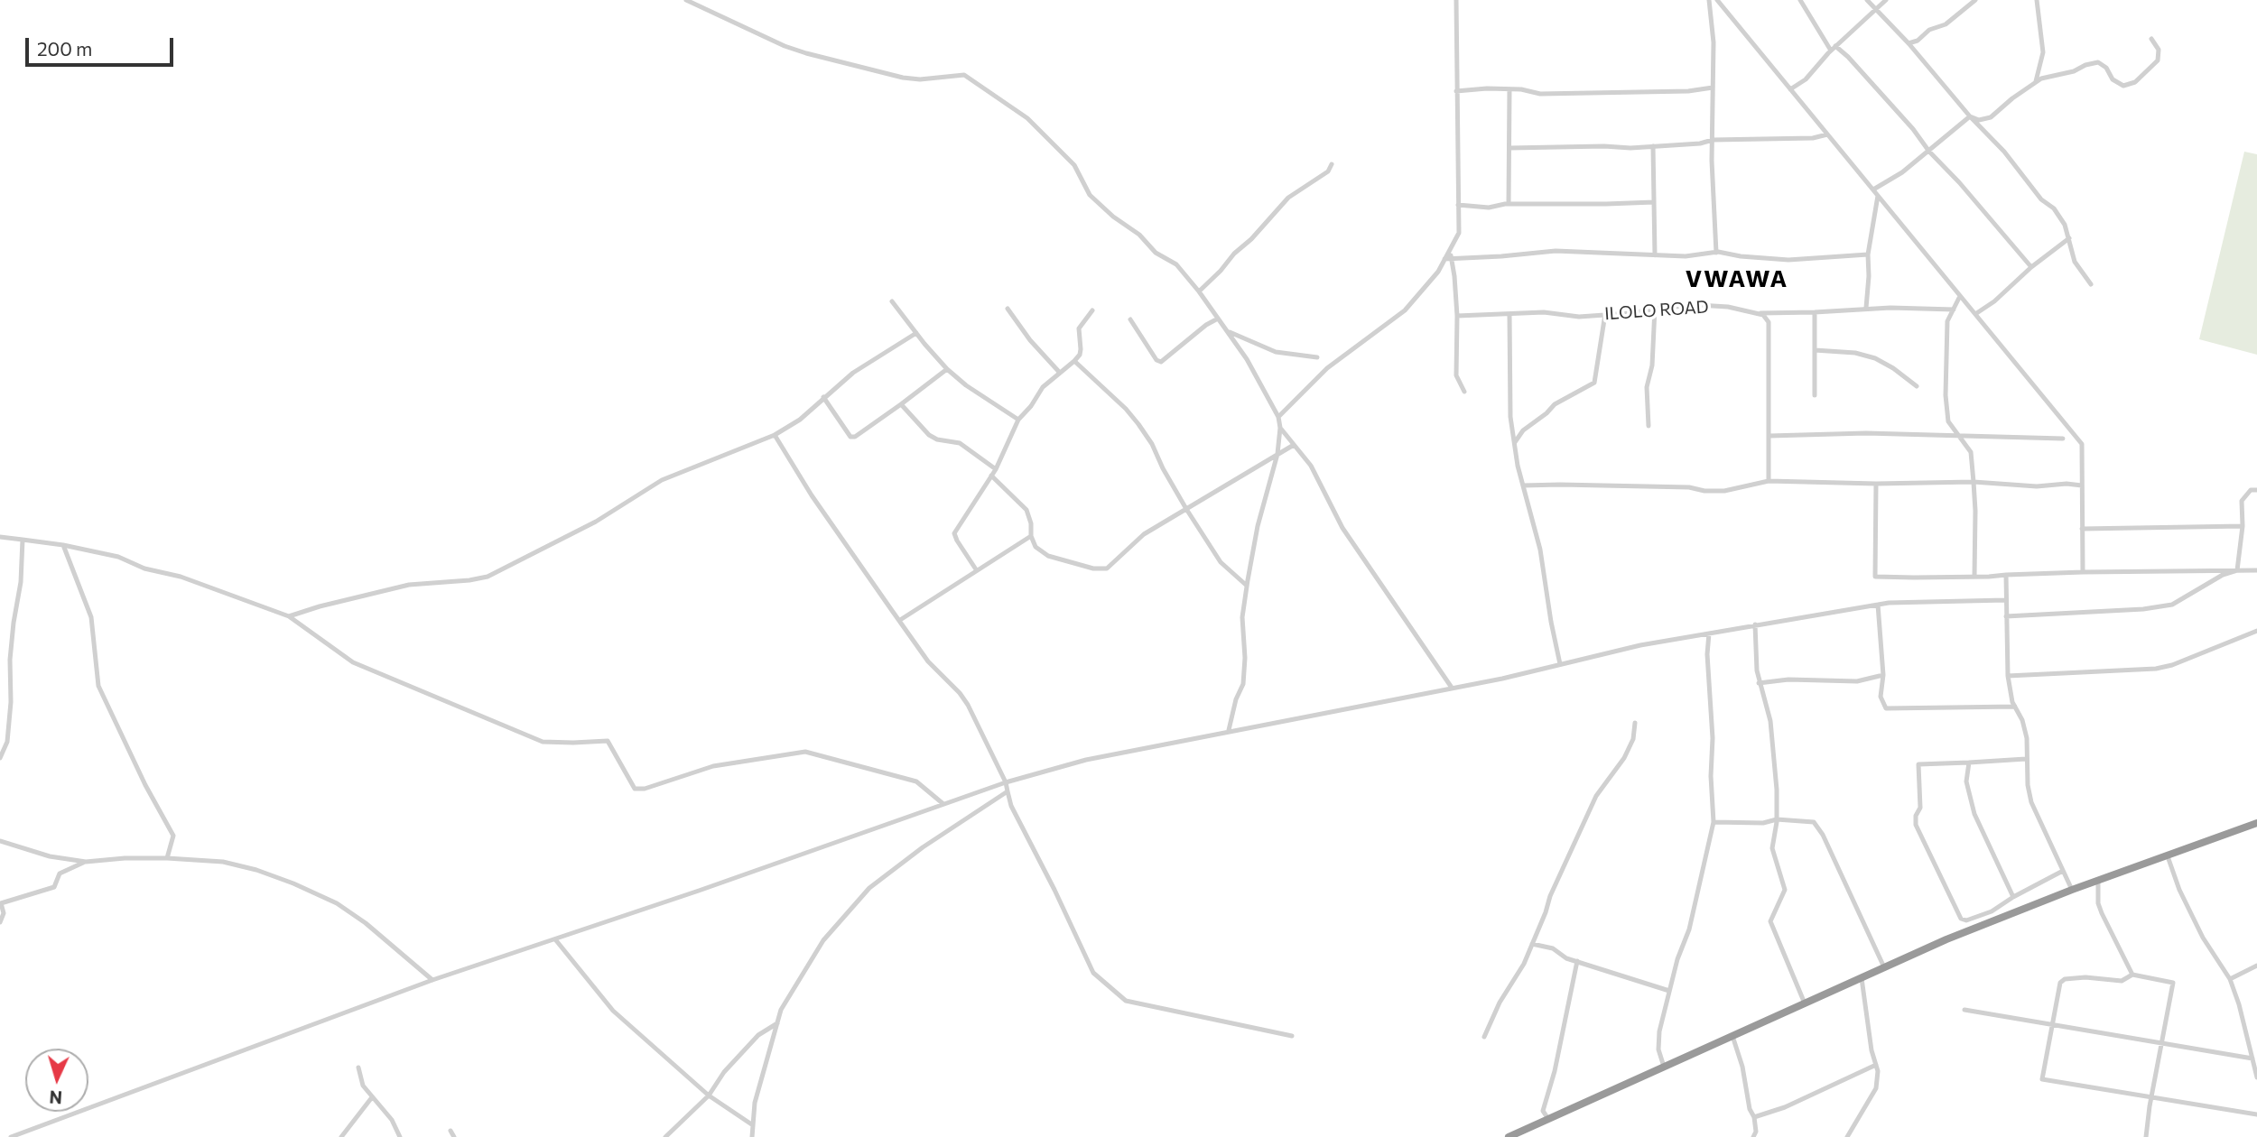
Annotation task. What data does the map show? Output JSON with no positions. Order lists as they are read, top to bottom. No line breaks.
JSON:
{"streets":{"street":["ILOLO ROAD"]},"districts":["VWAWA"],"scale_bar":"200 m","north":"bottom"}
